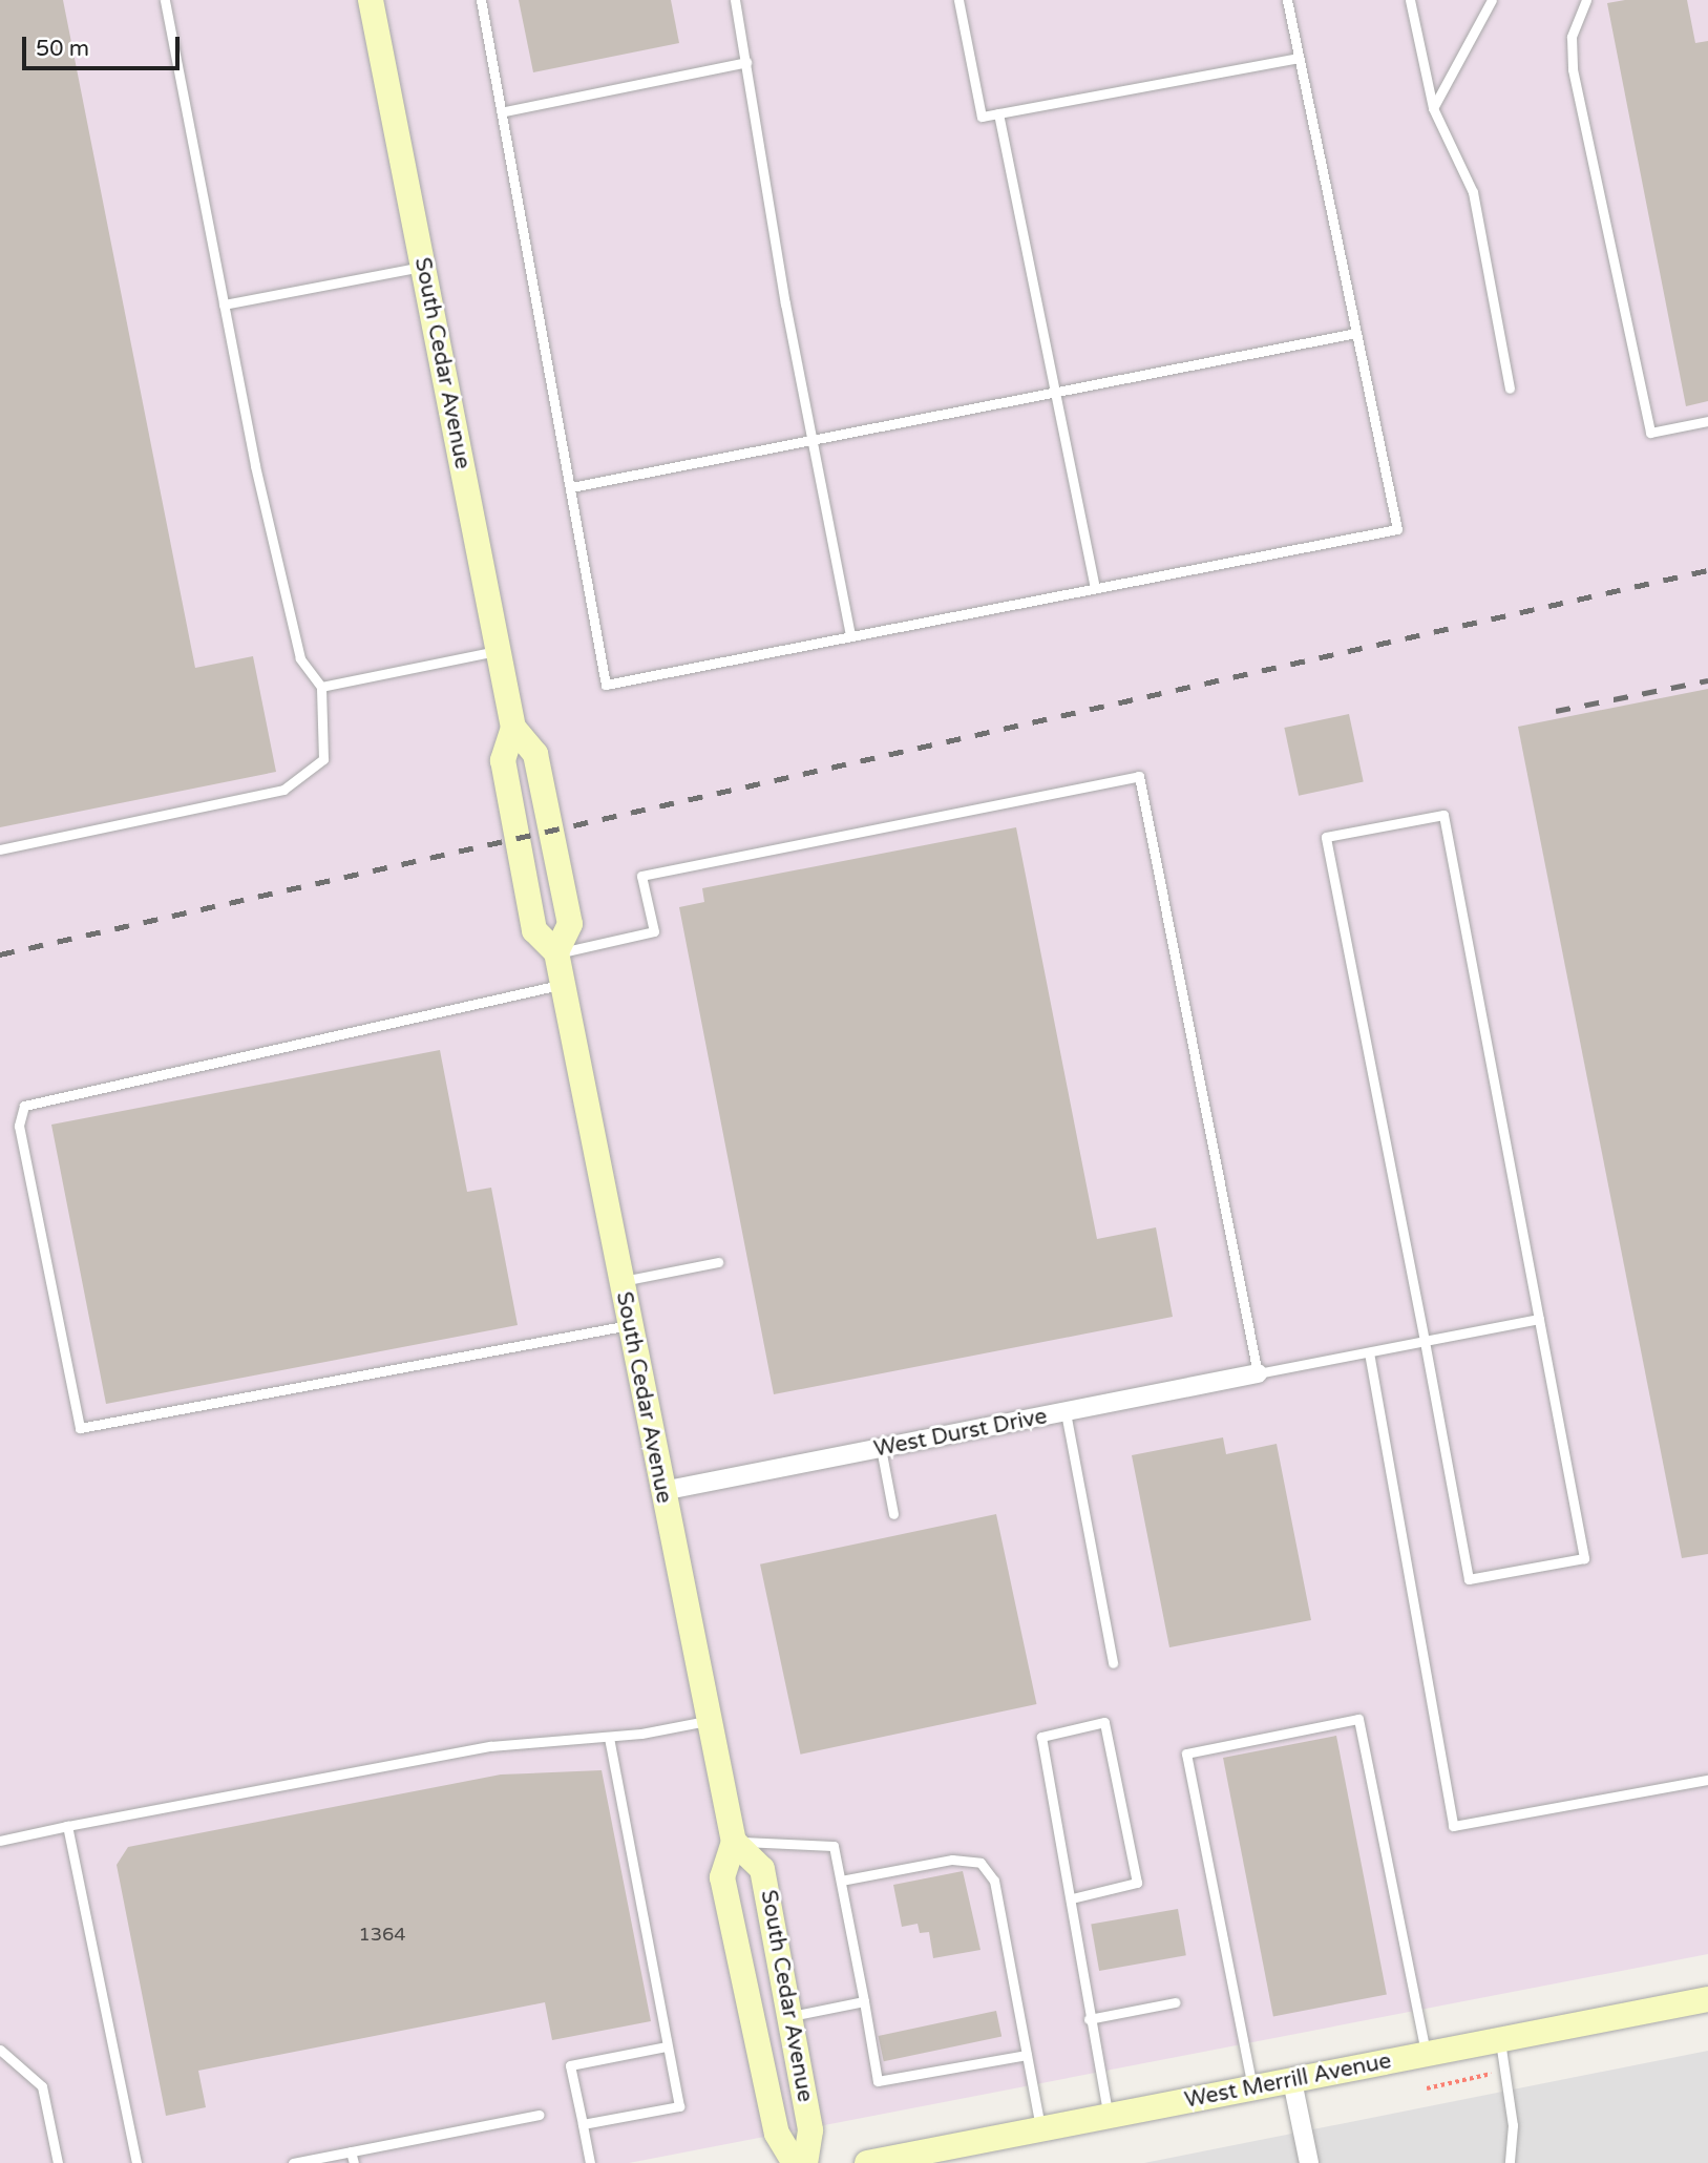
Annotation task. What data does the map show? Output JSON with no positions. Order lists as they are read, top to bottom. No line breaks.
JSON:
{"streets":{"main road":["South Cedar Avenue","West Merrill Avenue"],"street":["West Durst Drive"]},"crossings":[["South Cedar Avenue","West Durst Drive"]],"house_numbers":["1364"],"scale_bar":"50 m"}
